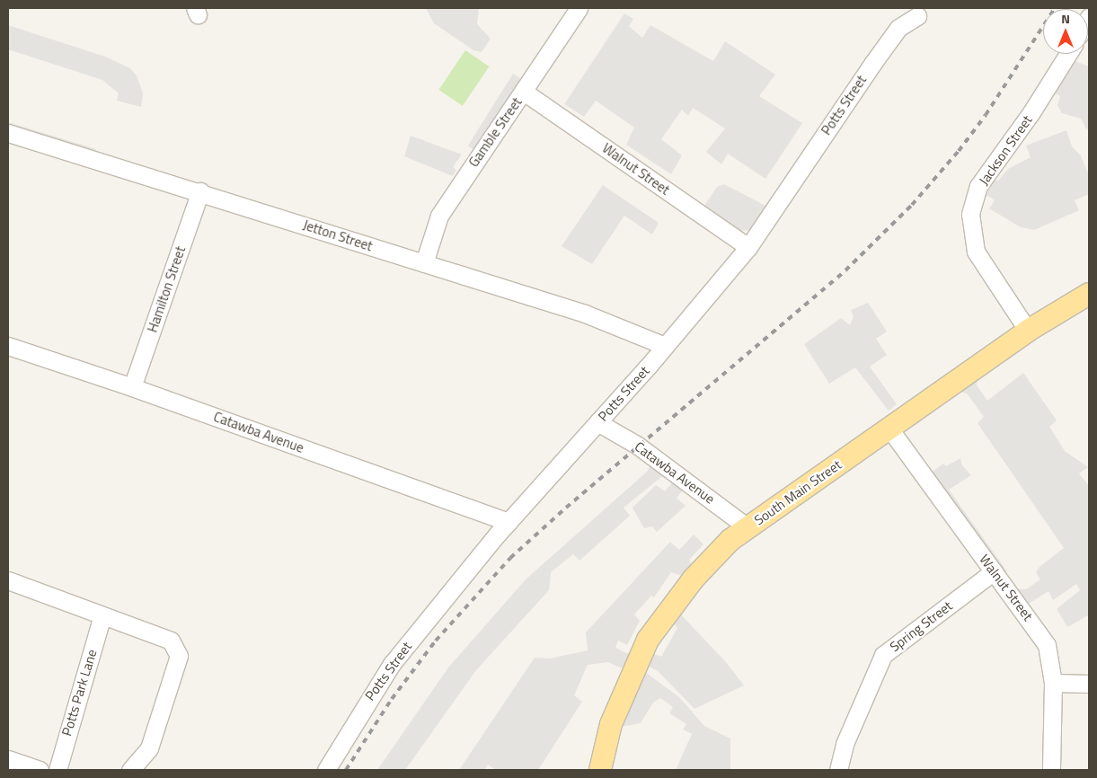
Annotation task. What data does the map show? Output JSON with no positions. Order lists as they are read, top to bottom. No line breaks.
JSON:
{"streets":{"main road":["South Main Street"],"street":["Potts Street","Gamble Street","Jackson Street","Walnut Street","Jetton Street","Hamilton Street","Catawba Avenue","Spring Street","Potts Park Lane"]},"crossings":[["Potts Street","Walnut Street"],["Potts Street","Jetton Street"],["Potts Street","Catawba Avenue"],["Gamble Street","Walnut Street"],["Gamble Street","Jetton Street"],["Jackson Street","South Main Street"],["Walnut Street","South Main Street"],["Walnut Street","Spring Street"],["Jetton Street","Hamilton Street"],["Hamilton Street","Catawba Avenue"],["Catawba Avenue","South Main Street"]],"north":"top"}
